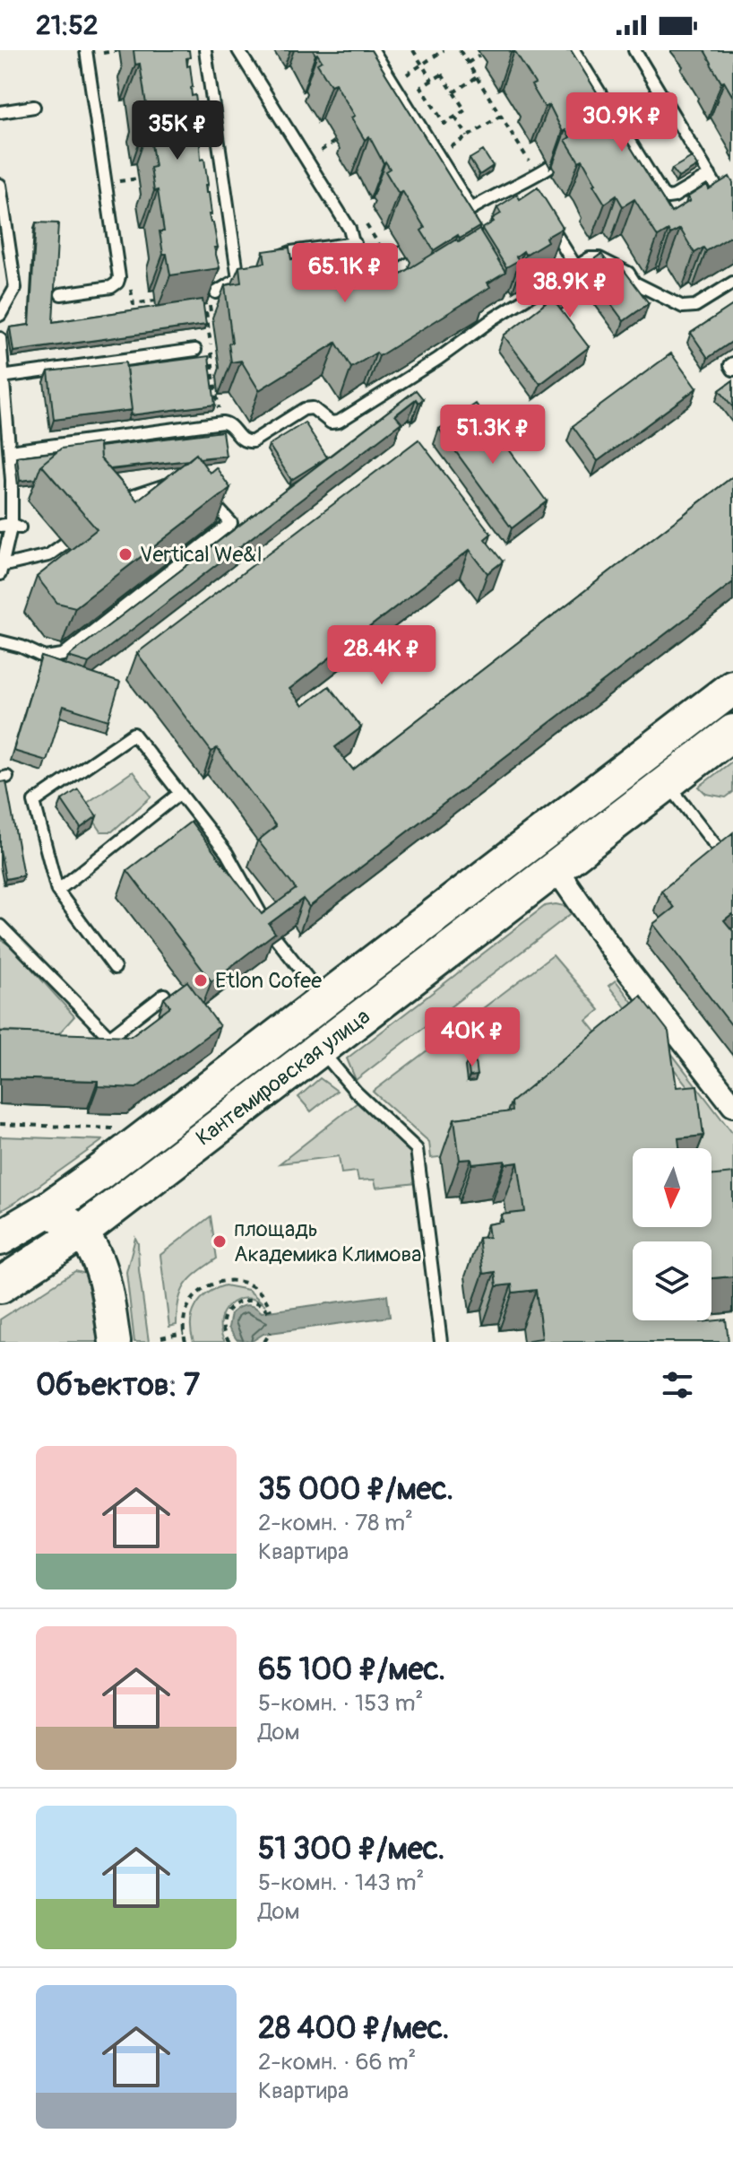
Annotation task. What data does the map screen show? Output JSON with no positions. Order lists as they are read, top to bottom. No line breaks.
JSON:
{"streets":{"main road":["Кантемировская улица"]},"places":["Vertical We&I","Etlon Cofee","площадь Академика Климова"],"north":"bottom","page":{"status":"21:52","price":["30.9K ₽","35K ₽","65.1K ₽","38.9K ₽","51.3K ₽","28.4K ₽","40K ₽"],"heading":"Объектов: 7","list":[{"name":"35 000 ₽/мес.","note":"2-комн. · 78 m² · Квартира"},{"name":"65 100 ₽/мес.","note":"5-комн. · 153 m² · Дом"},{"name":"51 300 ₽/мес.","note":"5-комн. · 143 m² · Дом"},{"name":"28 400 ₽/мес.","note":"2-комн. · 66 m² · Квартира"}]}}
